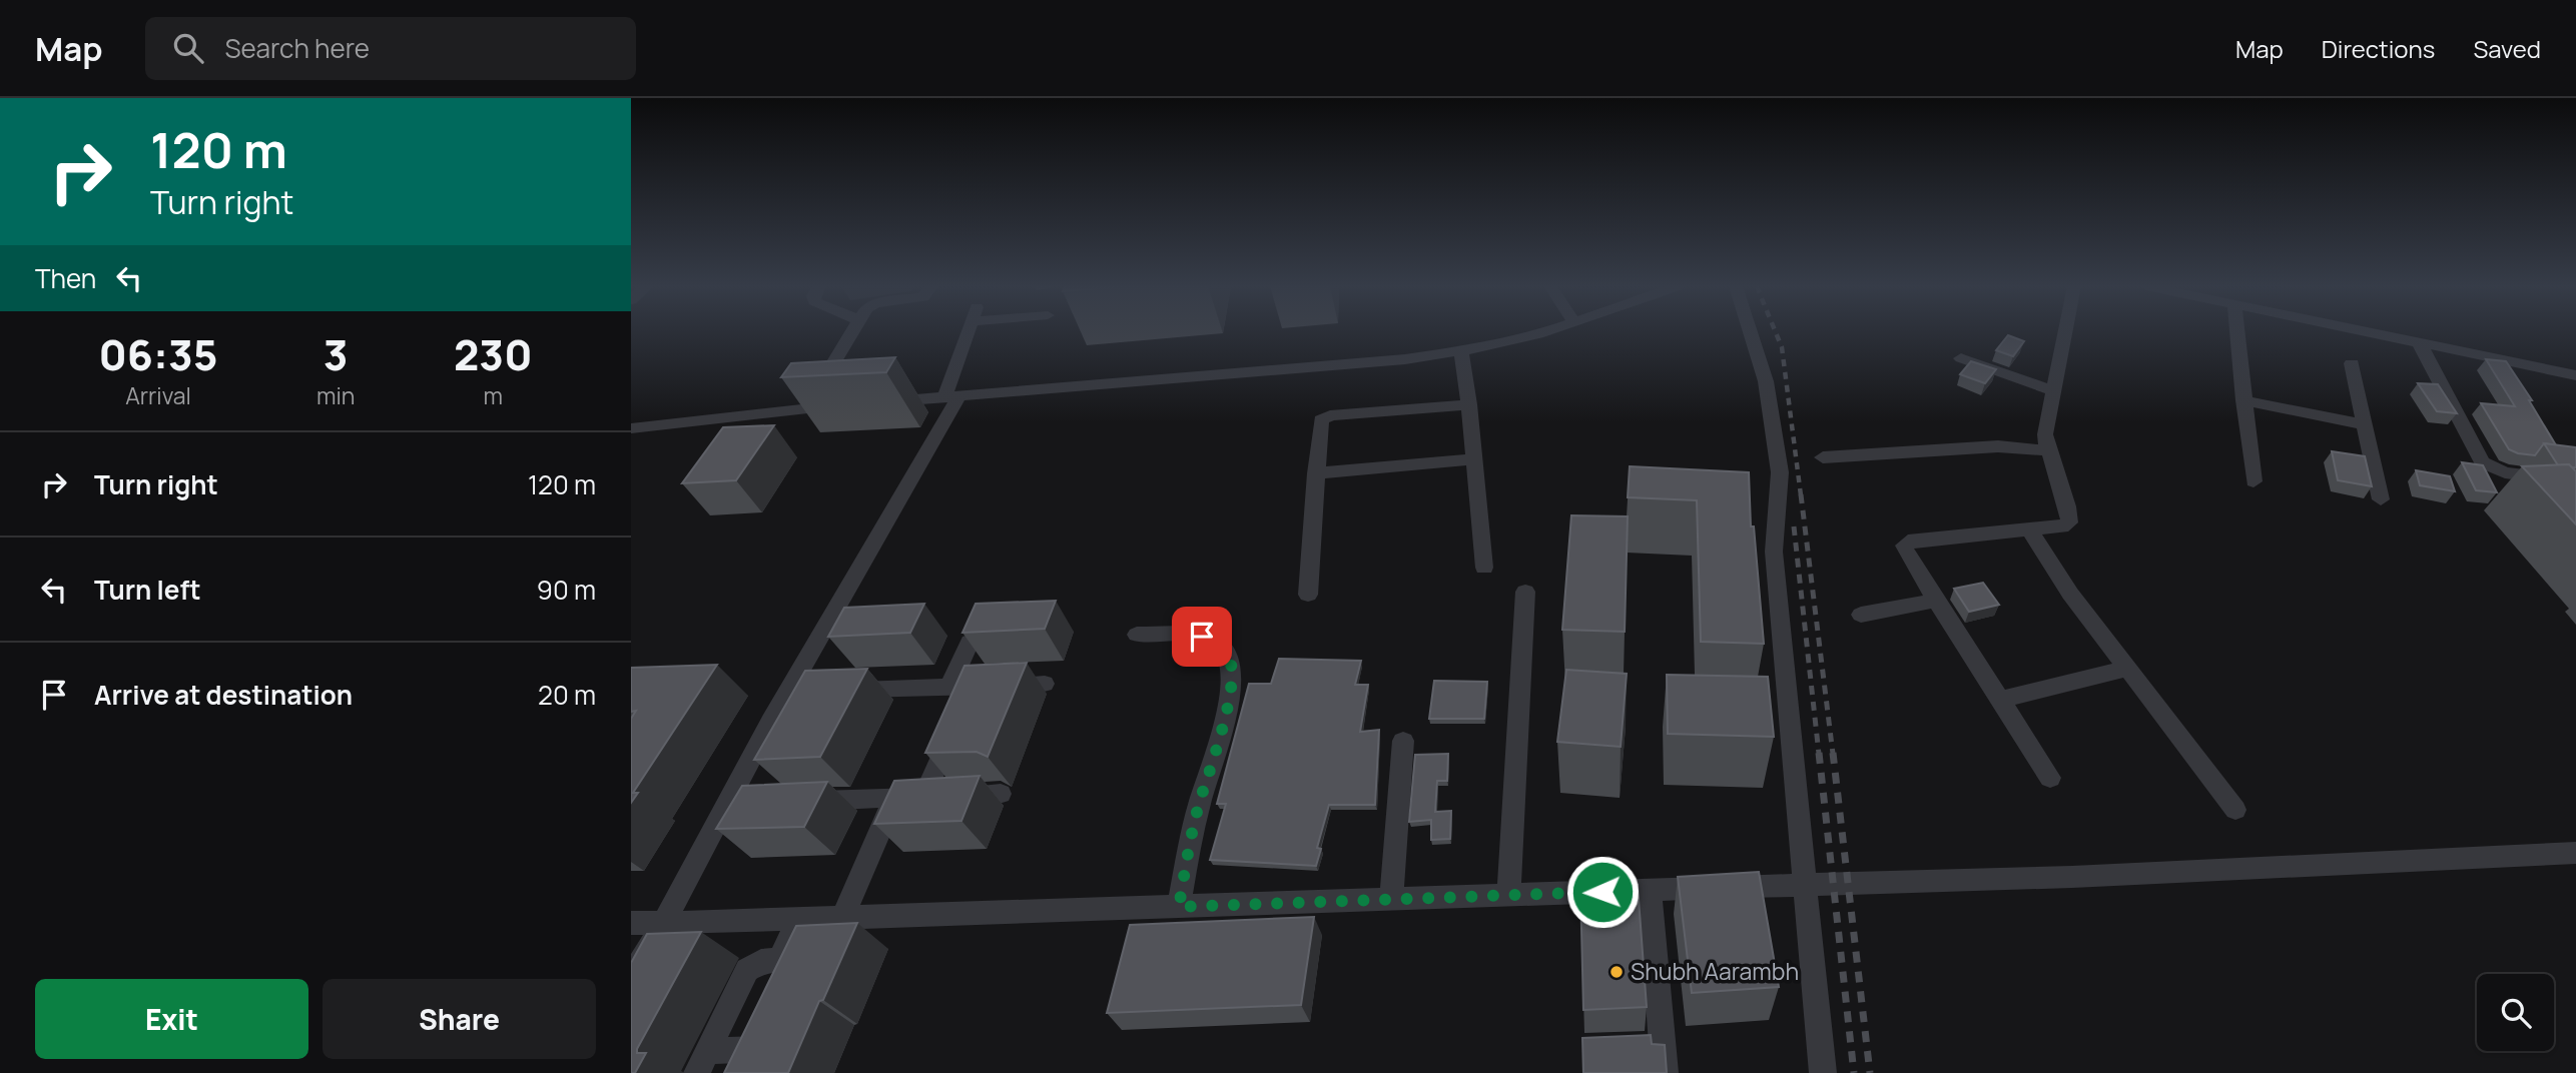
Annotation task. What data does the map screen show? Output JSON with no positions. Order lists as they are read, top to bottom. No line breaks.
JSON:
{"places":["Shubh Aarambh"],"page":{"header":"Map","search":"Search here","nav":["Map","Directions","Saved"],"turn":["120 m","Turn right"],"then":"Then","eta":["06:35","Arrival","3","min","230","m"],"list":[{"name":"Turn right","value":"120 m"},{"name":"Turn left","value":"90 m"},{"name":"Arrive at destination","value":"20 m"}],"buttons":["Exit","Share"]}}
